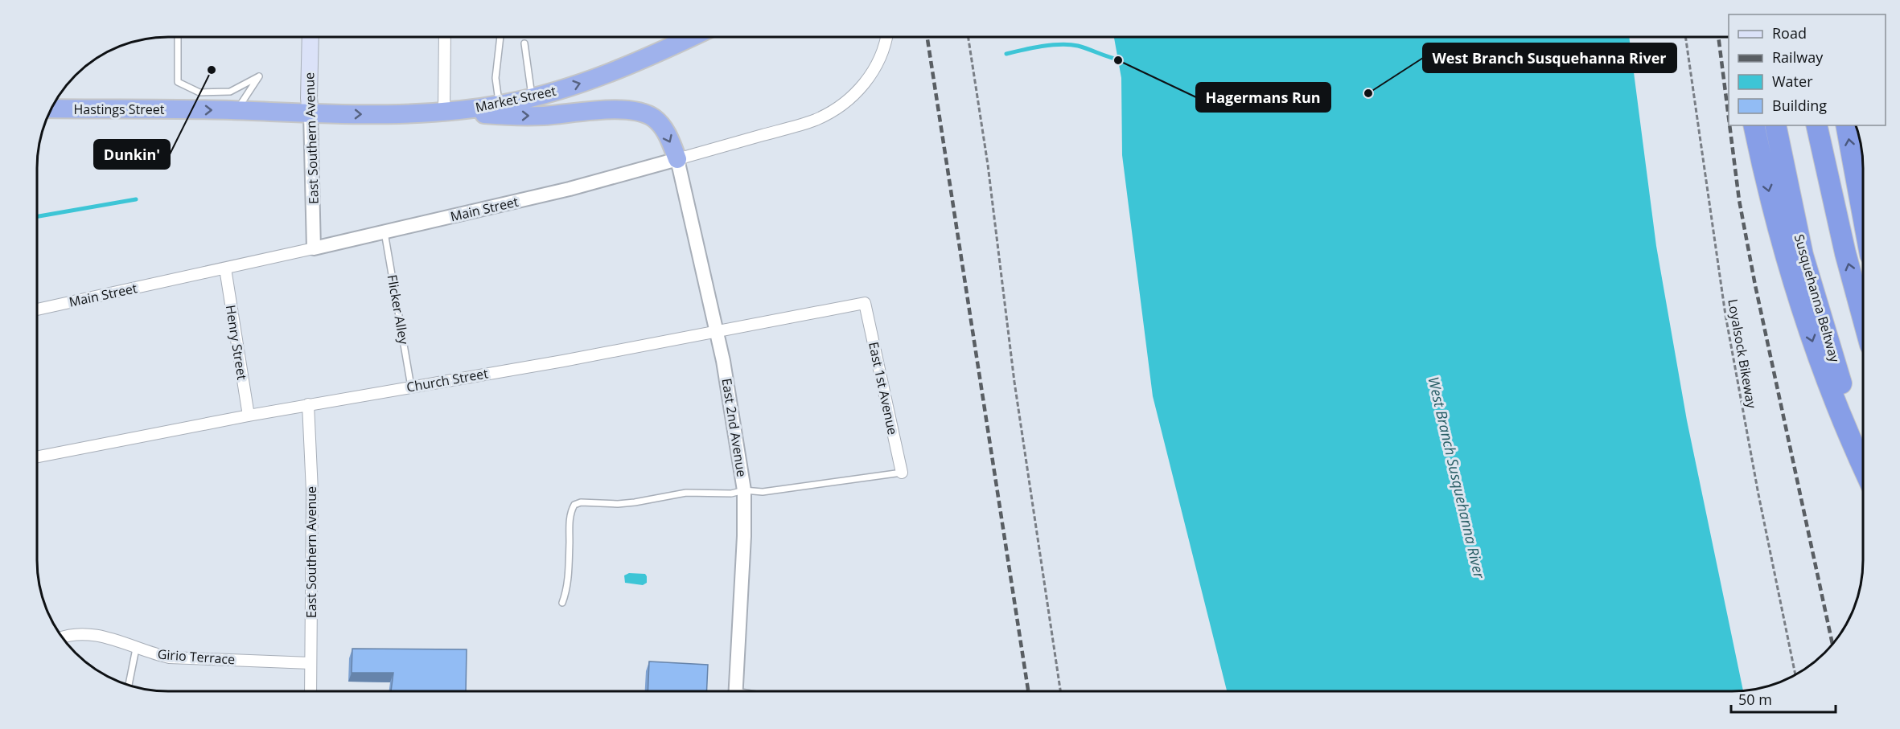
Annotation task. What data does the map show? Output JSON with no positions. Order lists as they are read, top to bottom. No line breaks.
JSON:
{"streets":{"highway":["Market Street","Hastings Street","Susquehanna Beltway"],"main road":["East Southern Avenue"],"street":["Main Street","Henry Street","Church Street","East 1st Avenue","East 2nd Avenue","Girio Terrace"],"lane":["Flicker Alley"],"path":["Loyalsock Bikeway"]},"crossings":[["Market Street","Hastings Street"],["Market Street","East Southern Avenue"],["Hastings Street","East Southern Avenue"],["East Southern Avenue","Main Street"],["East Southern Avenue","Church Street"],["East Southern Avenue","Girio Terrace"],["Main Street","Flicker Alley"],["Main Street","Henry Street"],["Main Street","East 2nd Avenue"],["Flicker Alley","Church Street"],["Henry Street","Church Street"],["Church Street","East 1st Avenue"],["Church Street","East 2nd Avenue"]],"one_way":["Market Street","Hastings Street"],"water":["West Branch Susquehanna River"],"places":["Hagermans Run","Dunkin'","West Branch Susquehanna River"],"legend":["Road","Railway","Water","Building"],"scale_bar":"50 m"}
